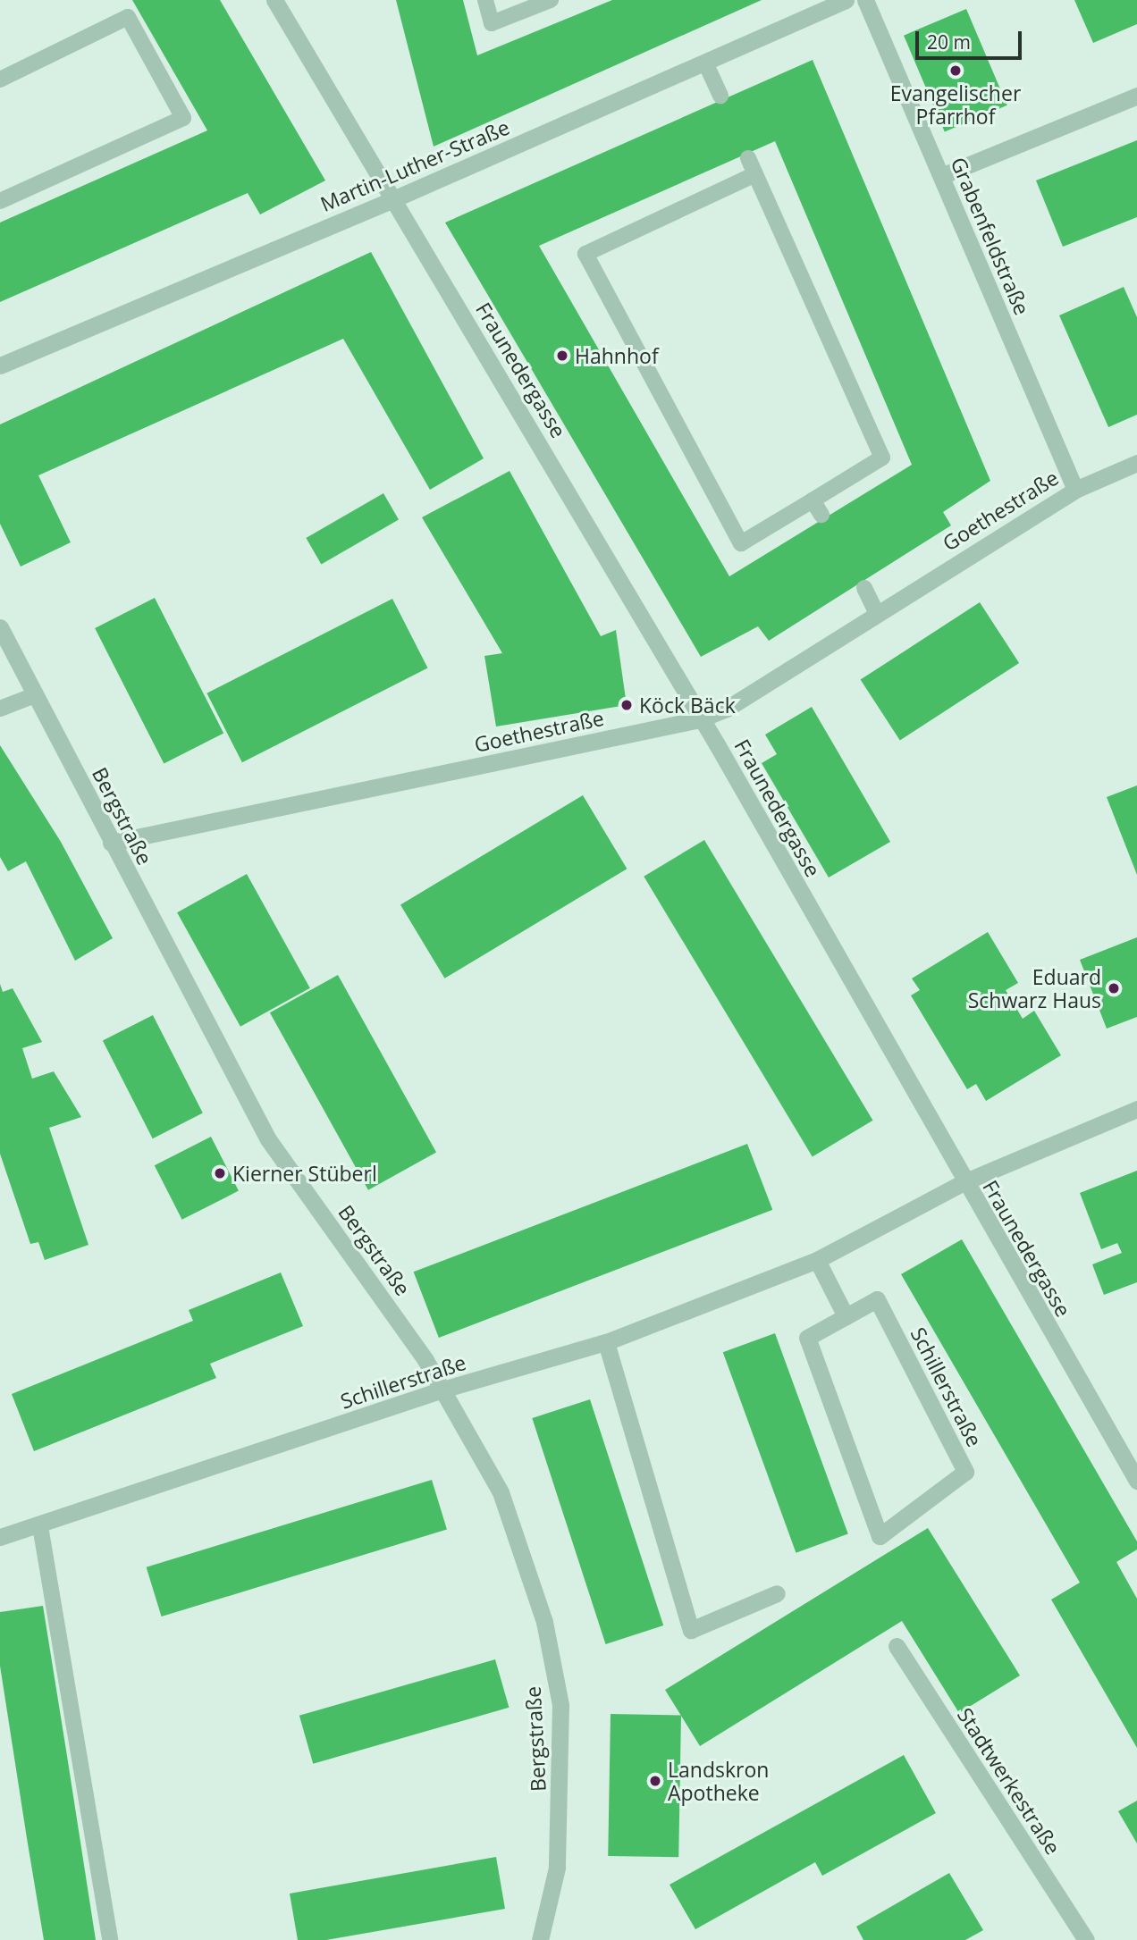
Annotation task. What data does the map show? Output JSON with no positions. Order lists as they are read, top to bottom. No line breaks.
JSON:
{"streets":{"street":["Martin-Luther-Straße","Grabenfeldstraße","Fraunedergasse","Goethestraße","Bergstraße","Schillerstraße","Stadtwerkestraße"]},"crossings":[["Martin-Luther-Straße","Fraunedergasse"],["Grabenfeldstraße","Goethestraße"],["Fraunedergasse","Goethestraße"],["Fraunedergasse","Schillerstraße"],["Goethestraße","Bergstraße"],["Bergstraße","Schillerstraße"]],"places":["Evangelischer Pfarrhof","Hahnhof","Köck Bäck","Eduard Schwarz Haus","Kierner Stüberl","Landskron Apotheke"],"scale_bar":"20 m"}
